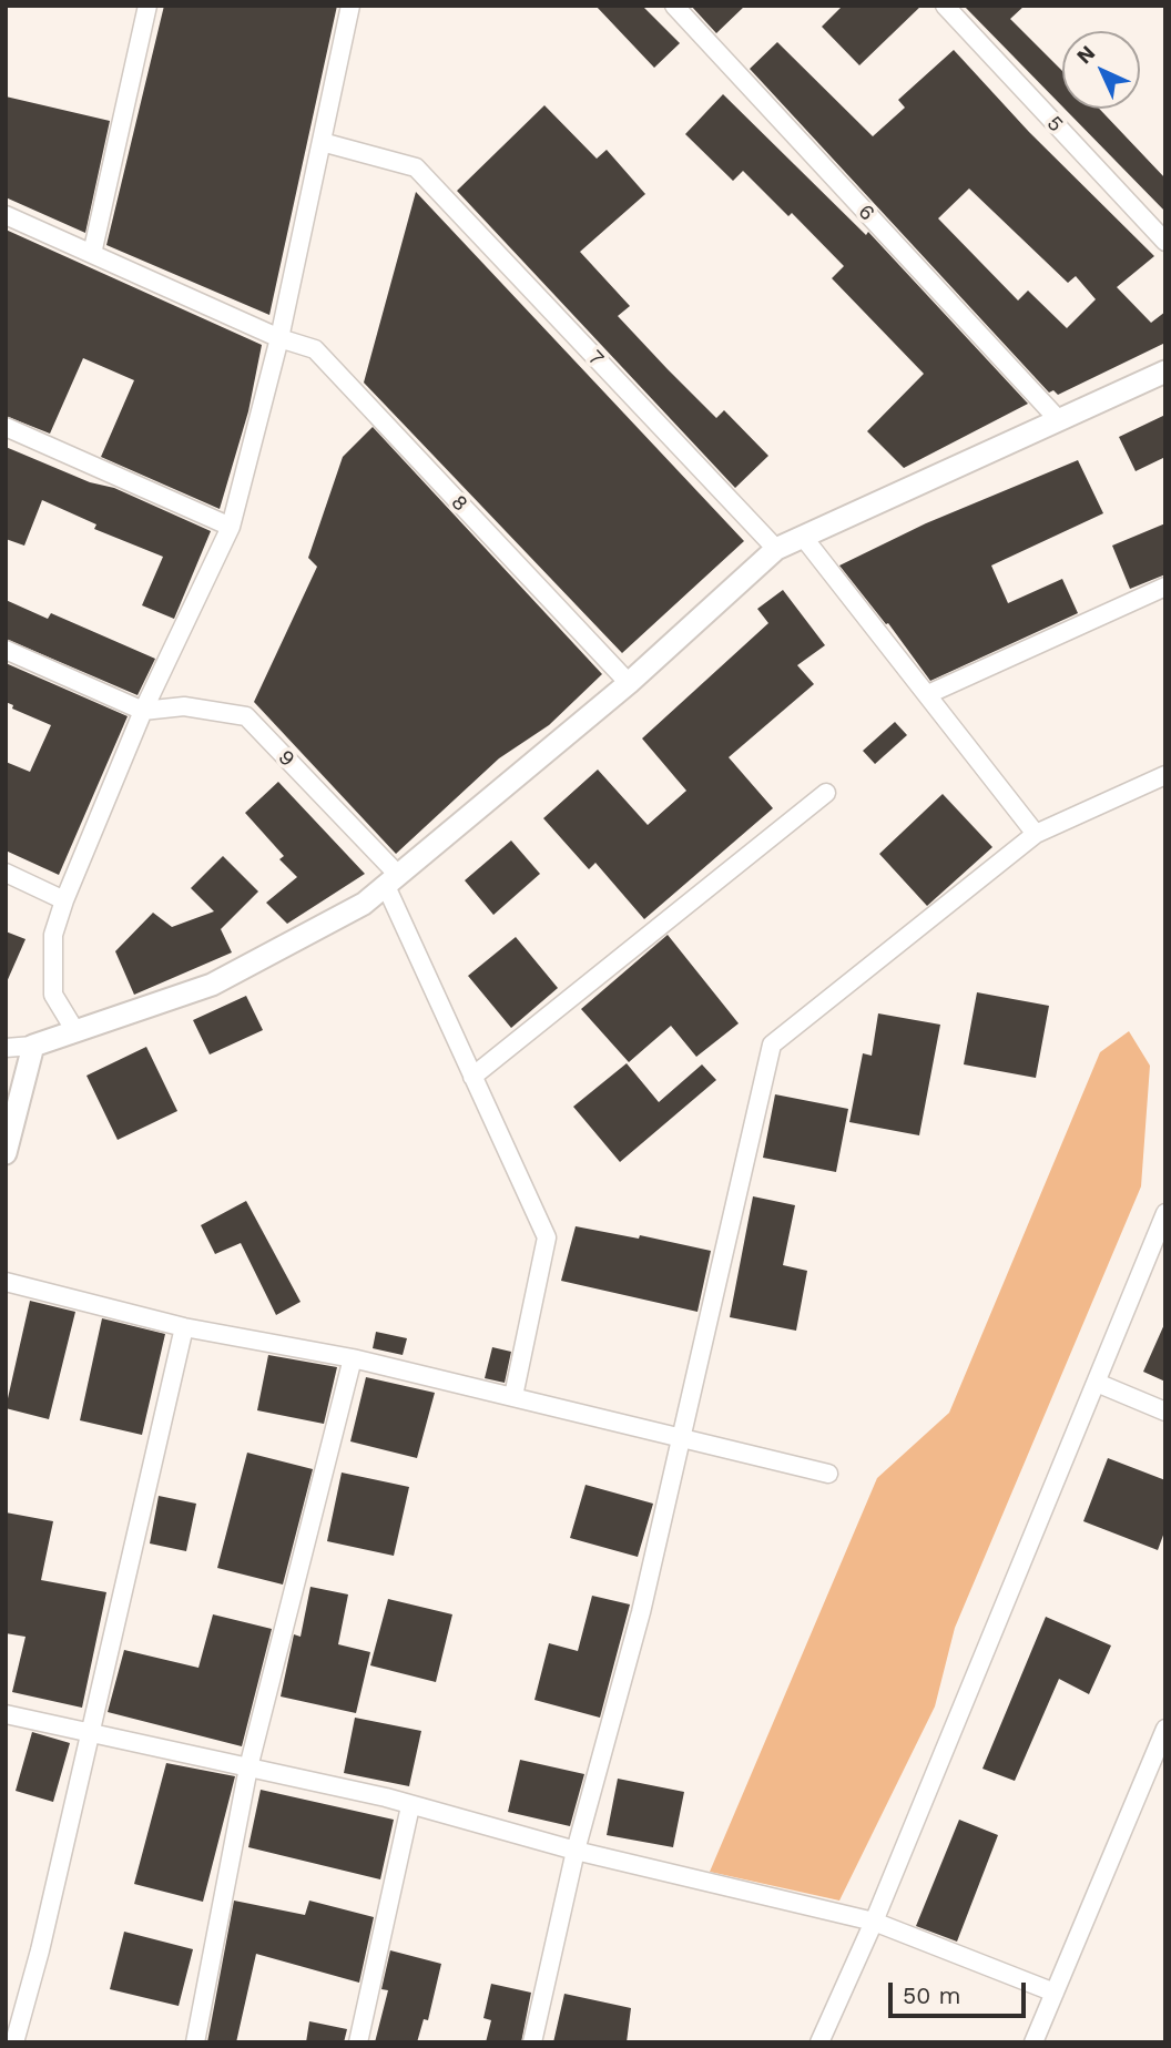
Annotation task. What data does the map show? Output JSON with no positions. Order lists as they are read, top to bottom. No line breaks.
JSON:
{"streets":{"street":["5","6","7","8","9"]},"scale_bar":"50 m","north":"top left"}
